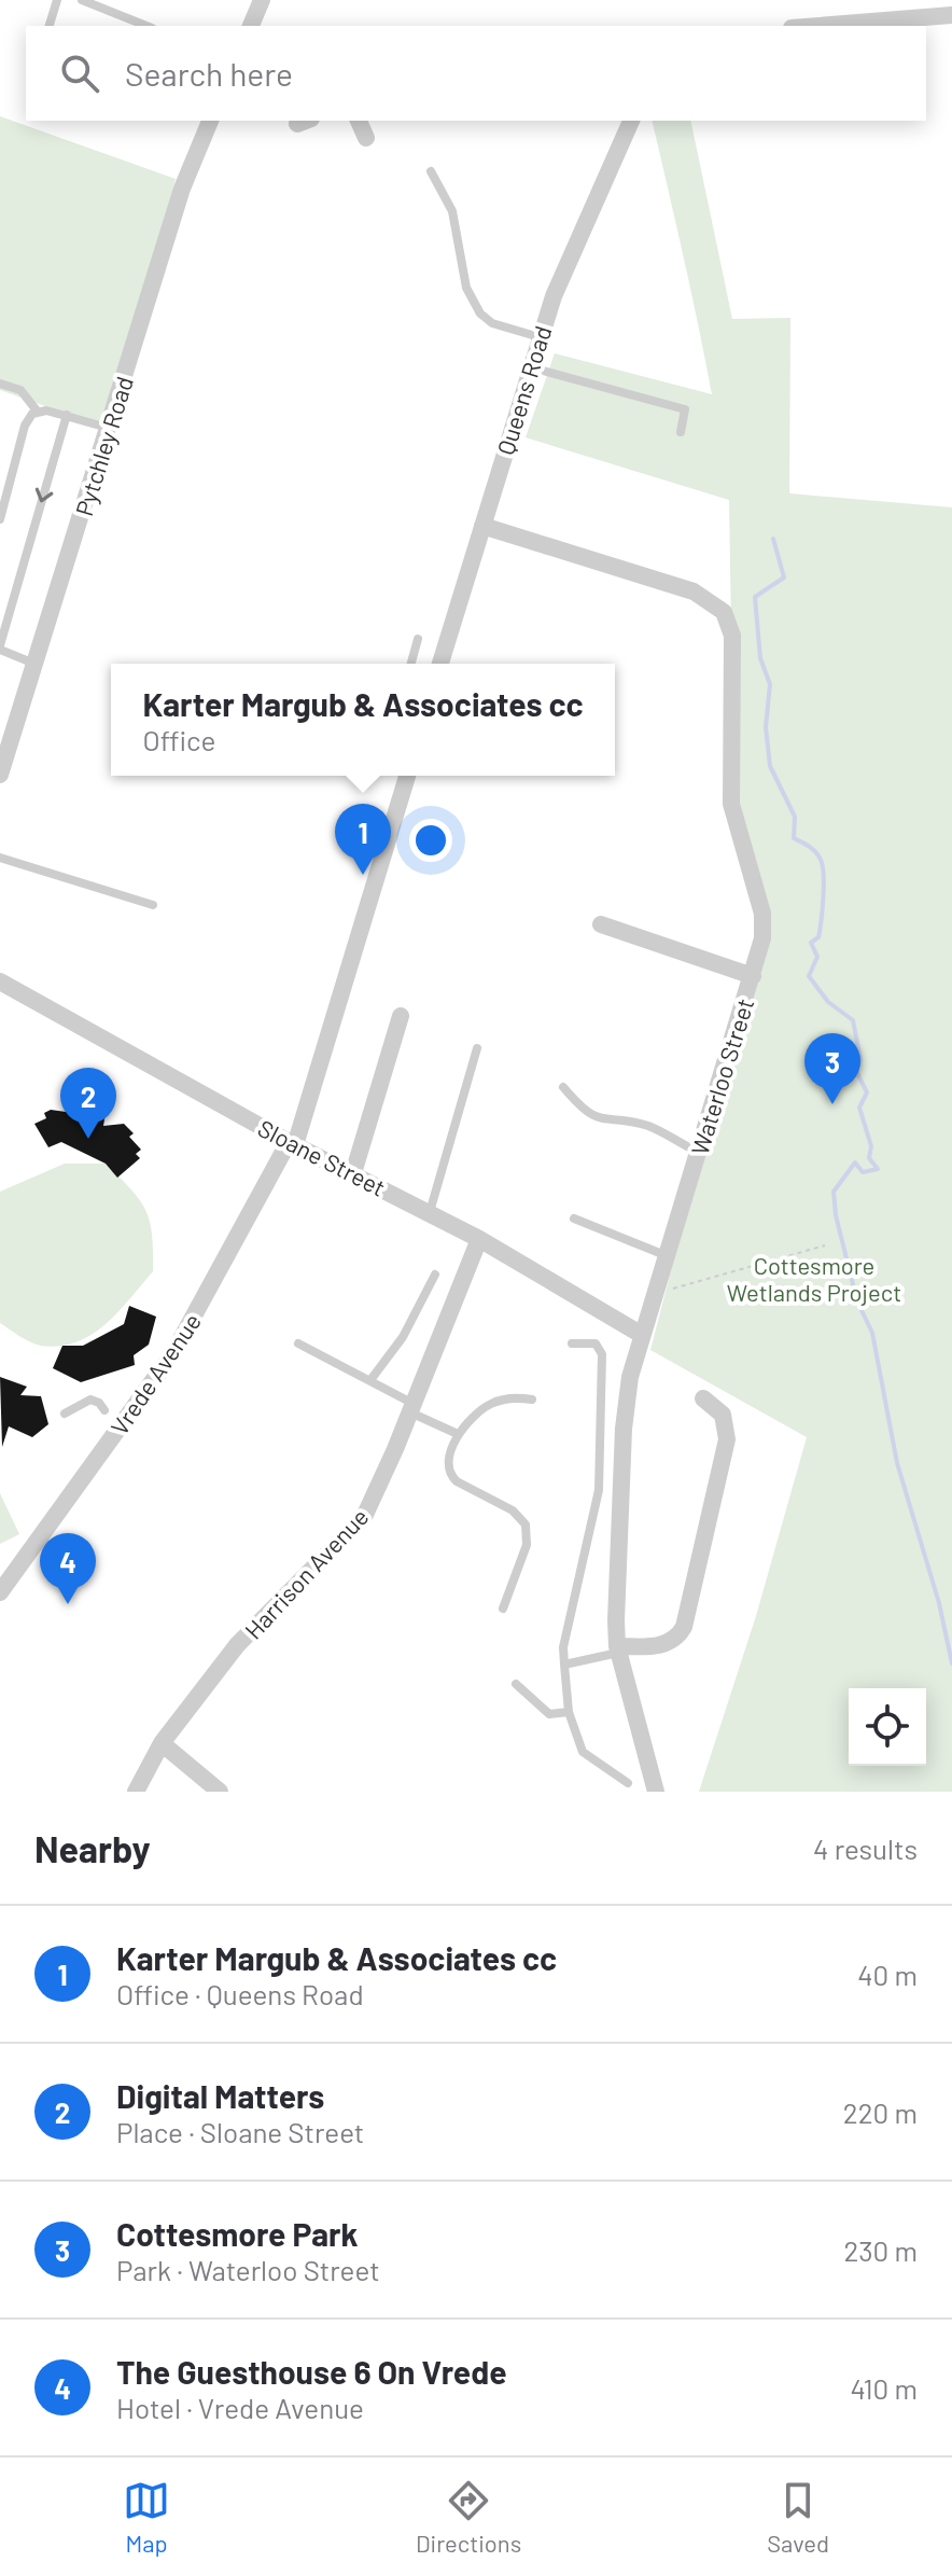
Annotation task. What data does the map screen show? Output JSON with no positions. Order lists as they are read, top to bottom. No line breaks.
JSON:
{"streets":{"street":["Queens Road","Pytchley Road","Waterloo Street","Sloane Street","Vrede Avenue","Harrison Avenue"]},"crossings":[["Queens Road","Waterloo Street"],["Waterloo Street","Sloane Street"],["Sloane Street","Vrede Avenue"],["Sloane Street","Harrison Avenue"]],"parks":["Cottesmore Wetlands Project"],"page":{"search":"Search here","popup":["Karter Margub & Associates cc","Office"],"pins":["1","3","2","4"],"heading":["Nearby","4 results"],"list":[{"mark":"1","name":"Karter Margub & Associates cc","note":"Office · Queens Road","value":"40 m"},{"mark":"2","name":"Digital Matters","note":"Place · Sloane Street","value":"220 m"},{"mark":"3","name":"Cottesmore Park","note":"Park · Waterloo Street","value":"230 m"},{"mark":"4","name":"The Guesthouse 6 On Vrede","note":"Hotel · Vrede Avenue","value":"410 m"}],"nav":["Map","Directions","Saved"]}}
